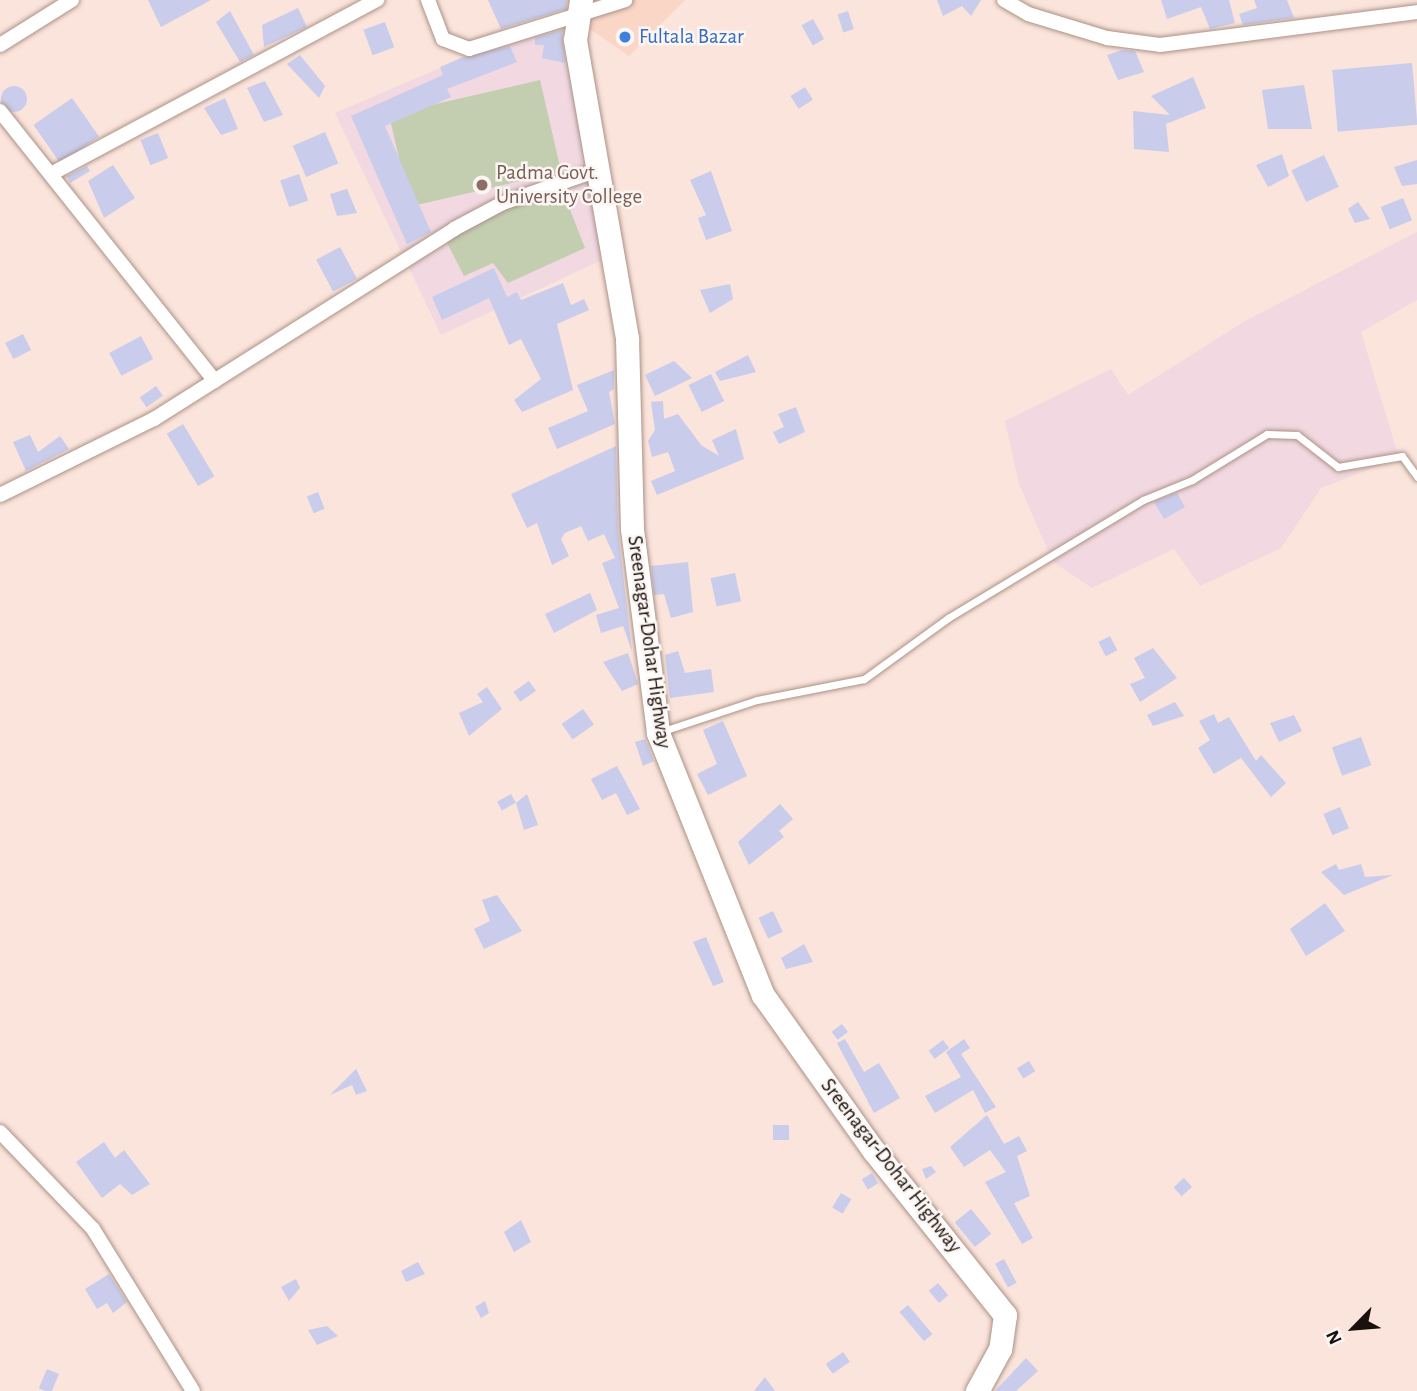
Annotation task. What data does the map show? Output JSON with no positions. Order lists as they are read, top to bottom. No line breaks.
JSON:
{"streets":{"main road":["Sreenagar-Dohar Highway"]},"places":["Fultala Bazar","Padma Govt. University College"],"north":"bottom left"}
